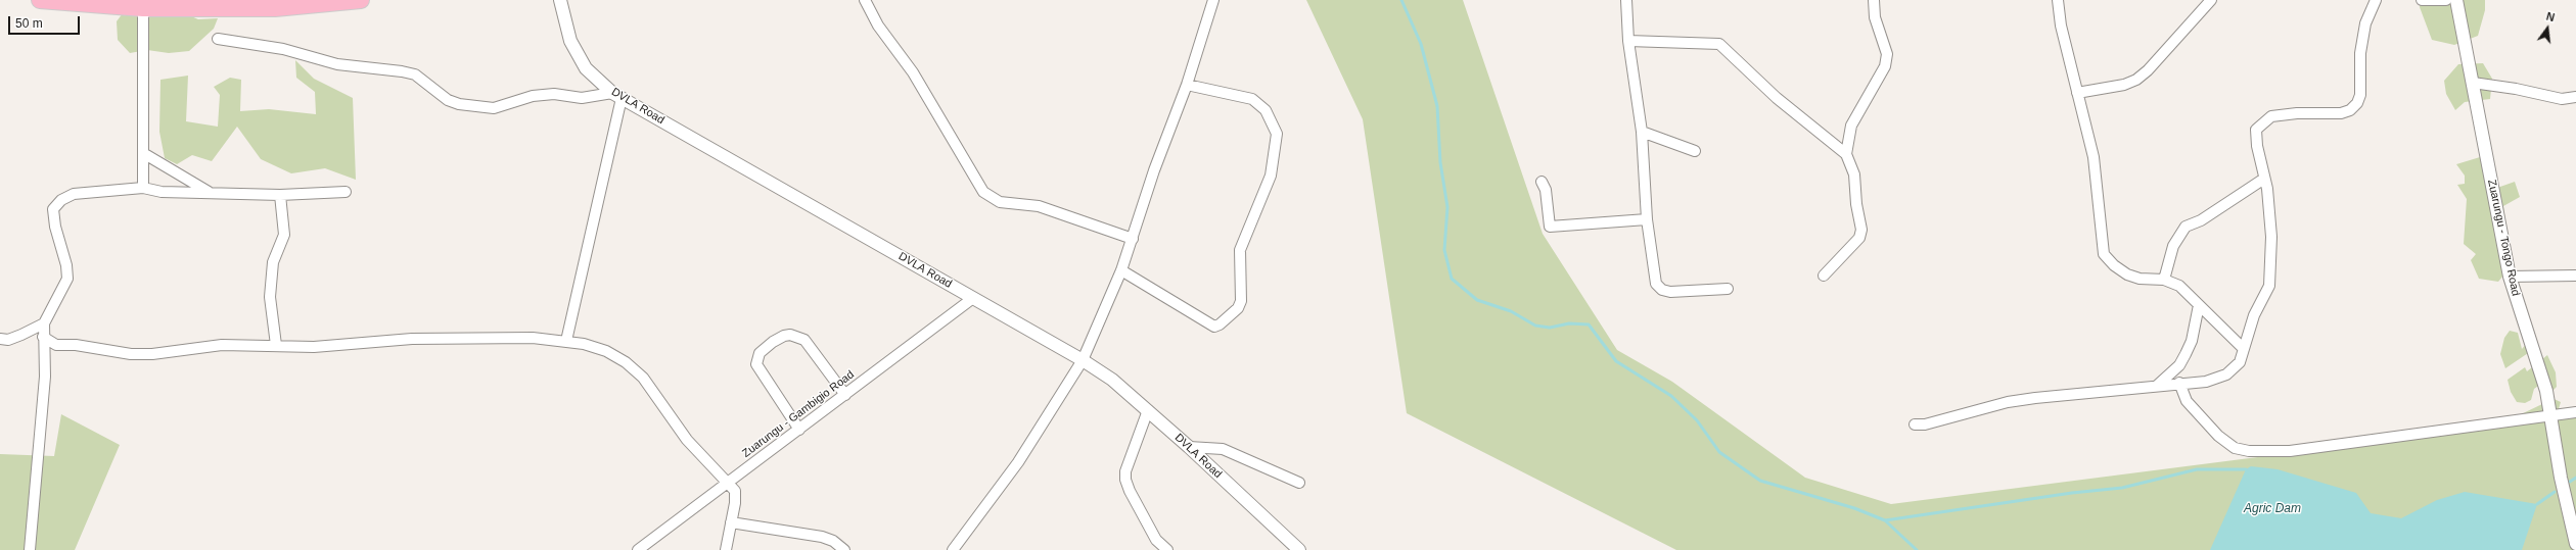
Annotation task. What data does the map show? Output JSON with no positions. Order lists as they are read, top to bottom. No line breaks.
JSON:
{"streets":{"street":["DVLA Road","Zuarungu - Tongo Road","Zuarungu - Gambigio Road"]},"crossings":[["DVLA Road","Zuarungu - Gambigio Road"]],"water":["Agric Dam"],"scale_bar":"50 m","north":"top"}
